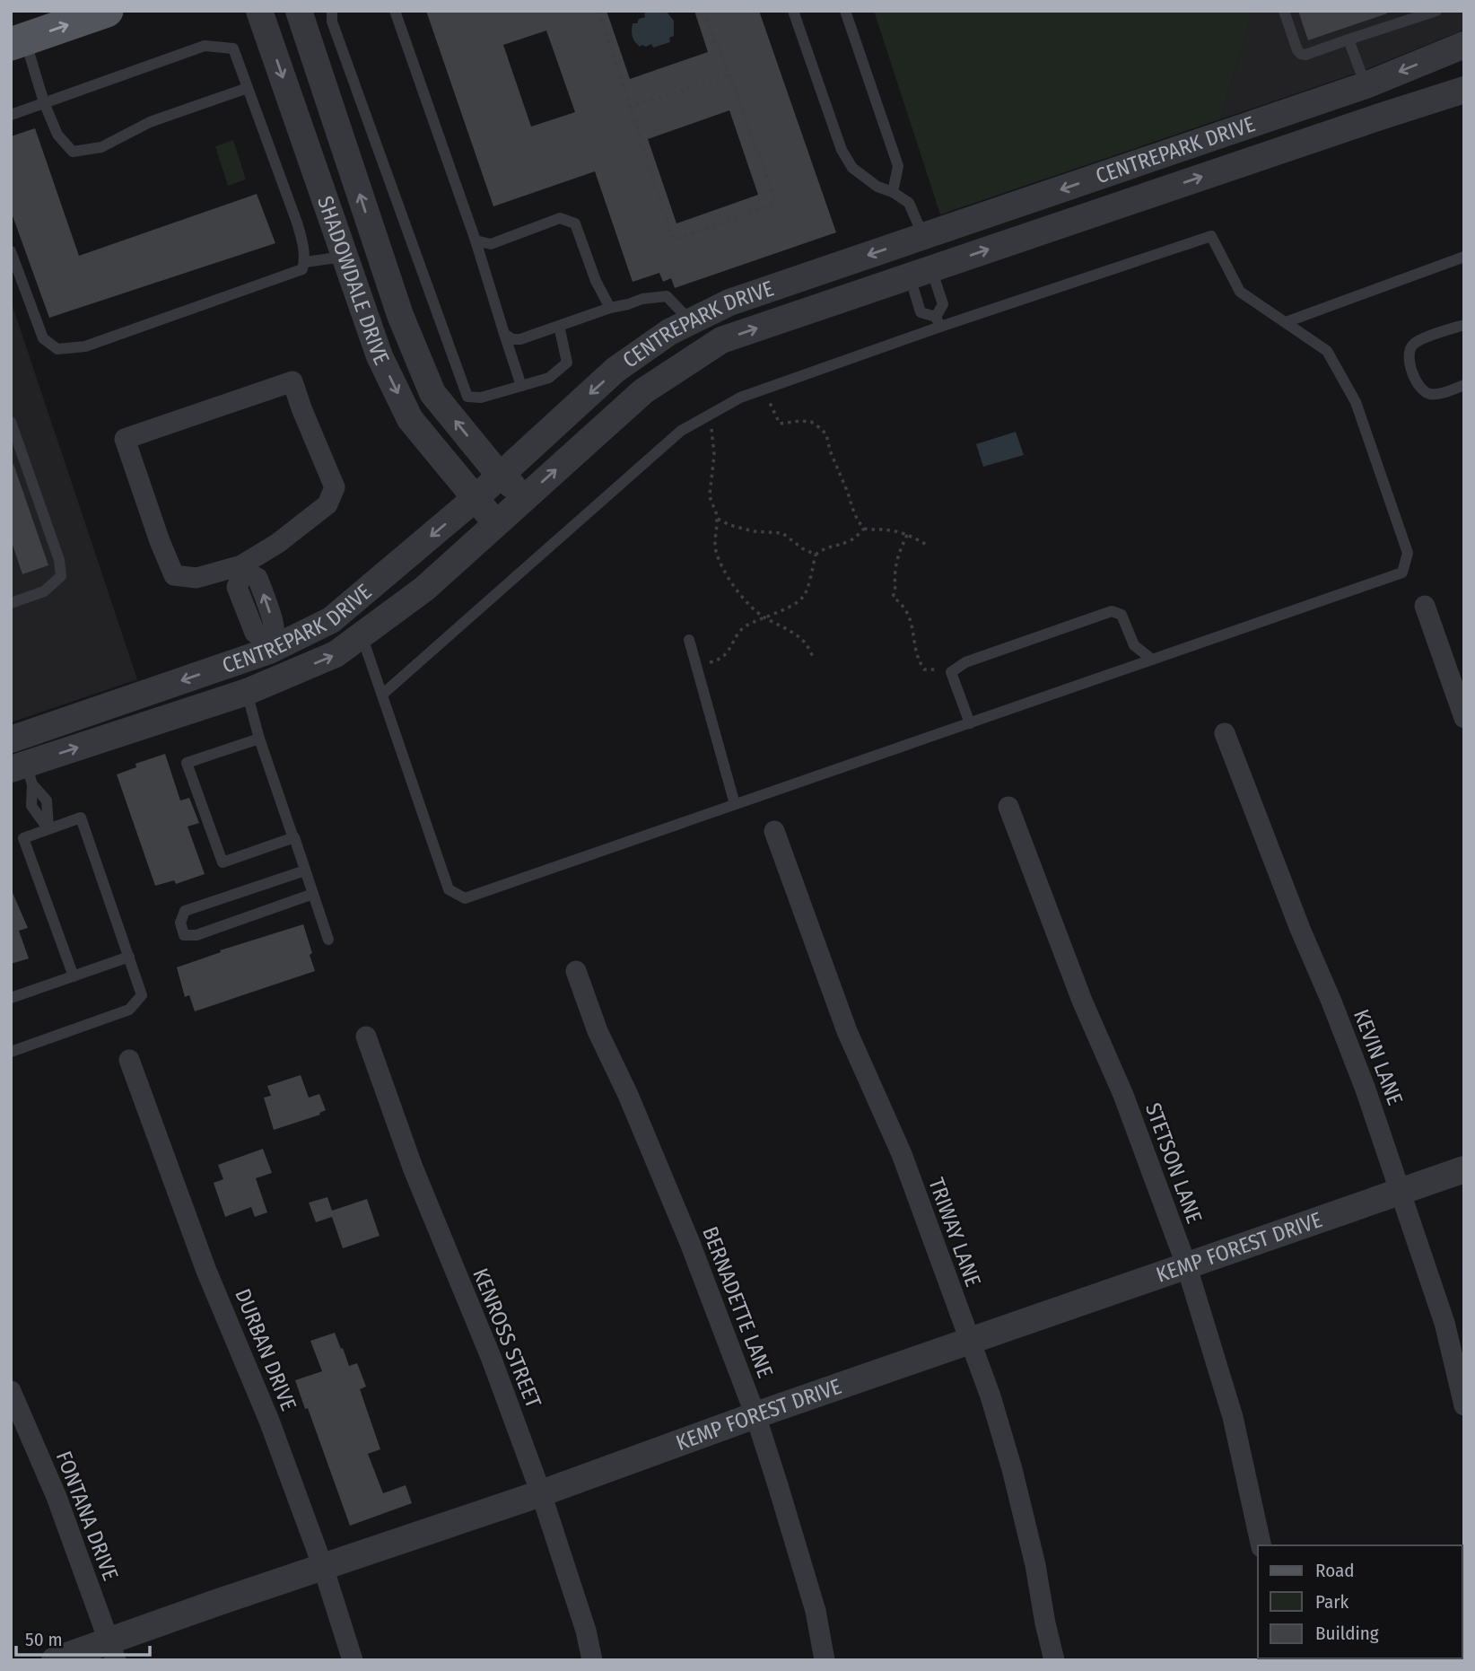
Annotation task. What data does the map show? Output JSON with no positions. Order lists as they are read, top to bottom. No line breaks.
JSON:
{"streets":{"street":["CENTREPARK DRIVE","SHADOWDALE DRIVE","KEVIN LANE","STETSON LANE","TRIWAY LANE","KEMP FOREST DRIVE","BERNADETTE LANE","KENROSS STREET","DURBAN DRIVE","FONTANA DRIVE"]},"crossings":[["CENTREPARK DRIVE","SHADOWDALE DRIVE"],["KEVIN LANE","KEMP FOREST DRIVE"],["STETSON LANE","KEMP FOREST DRIVE"],["TRIWAY LANE","KEMP FOREST DRIVE"],["KEMP FOREST DRIVE","BERNADETTE LANE"],["KEMP FOREST DRIVE","KENROSS STREET"],["KEMP FOREST DRIVE","DURBAN DRIVE"],["KEMP FOREST DRIVE","FONTANA DRIVE"]],"legend":["Road","Park","Building"],"scale_bar":"50 m"}
